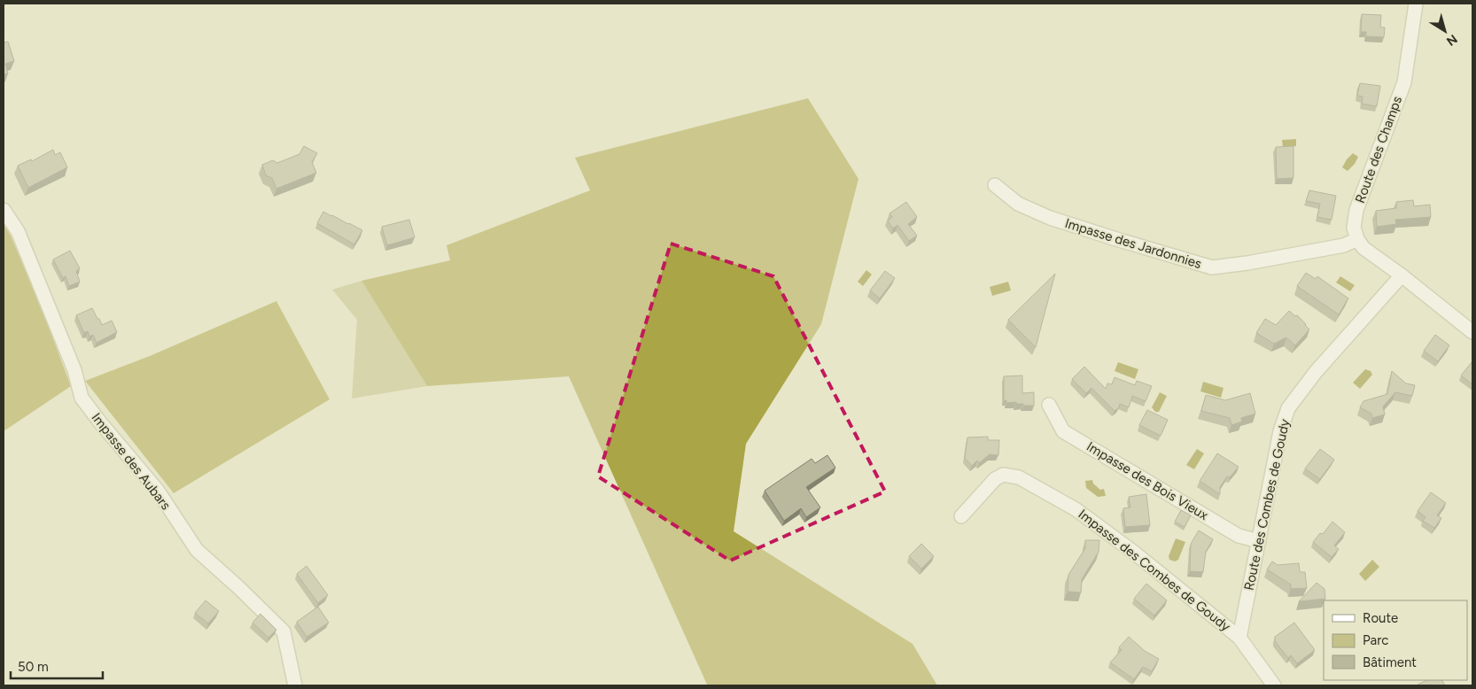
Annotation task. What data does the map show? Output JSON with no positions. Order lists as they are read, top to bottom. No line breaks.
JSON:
{"streets":{"street":["Route des Champs","Impasse des Jardonnies","Impasse des Aubars","Impasse des Bois Vieux","Route des Combes de Goudy","Impasse des Combes de Goudy"]},"crossings":[["Route des Champs","Impasse des Jardonnies"],["Impasse des Bois Vieux","Route des Combes de Goudy"],["Route des Combes de Goudy","Impasse des Combes de Goudy"]],"legend":["Route","Parc","Bâtiment"],"scale_bar":"50 m","north":"bottom right"}
